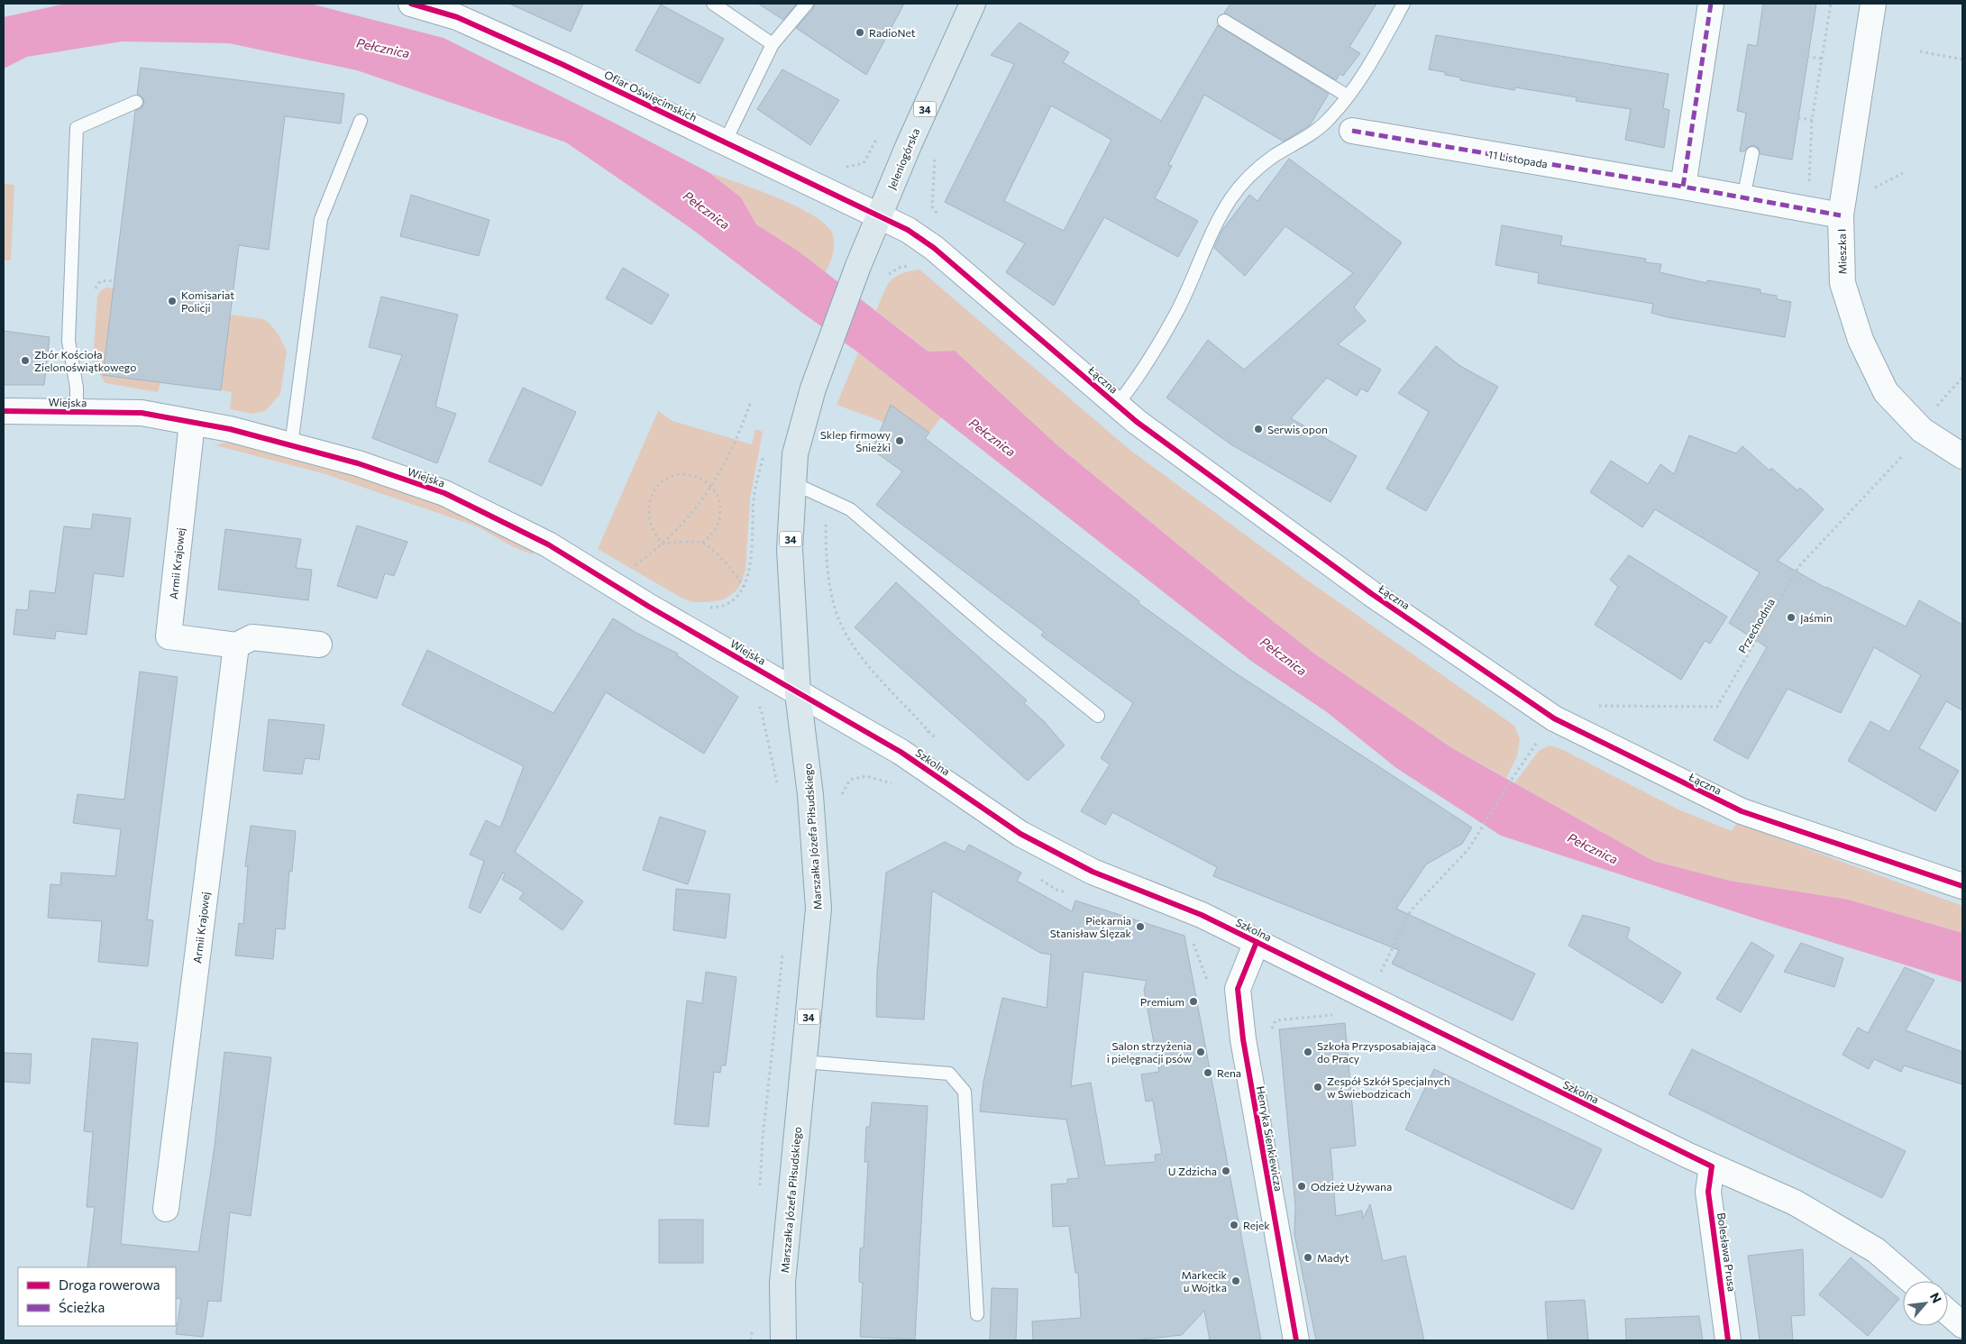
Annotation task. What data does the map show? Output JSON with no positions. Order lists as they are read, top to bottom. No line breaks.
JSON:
{"streets":{"main road":["34","Jeleniogórska","Marszałka Józefa Piłsudskiego"],"street":["Ofiar Oświęcimskich","11 Listopada","Mieszka I","Łączna","Wiejska","Armii Krajowej","Szkolna","Henryka Sienkiewicza","Bolesława Prusa"],"path":["Przechodnia"]},"crossings":[["Ofiar Oświęcimskich","Jeleniogórska"],["Ofiar Oświęcimskich","Łączna"],["Ofiar Oświęcimskich","Marszałka Józefa Piłsudskiego"],["Jeleniogórska","Łączna"],["Jeleniogórska","Marszałka Józefa Piłsudskiego"],["11 Listopada","Mieszka I"],["Łączna","Marszałka Józefa Piłsudskiego"],["Wiejska","Armii Krajowej"],["Wiejska","Szkolna"],["Wiejska","Marszałka Józefa Piłsudskiego"],["Szkolna","Marszałka Józefa Piłsudskiego"],["Szkolna","Henryka Sienkiewicza"],["Szkolna","Bolesława Prusa"]],"water":["Pełcznica"],"places":["RadioNet","Komisariat Policji","Zbór Kościoła Zielonoświątkowego","Serwis opon","Sklep firmowy Śnieżki","Jaśmin","Piekarnia Stanisław Ślęzak","Premium","Salon strzyżenia i pielęgnacji psów","Szkoła Przysposabiająca do Pracy","Rena","Zespół Szkół Specjalnych w Świebodzicach","U Zdzicha","Odzież Używana","Rejek","Madyt","Markecik u Wojtka"],"legend":["Droga rowerowa","Ścieżka"],"north":"top right"}
